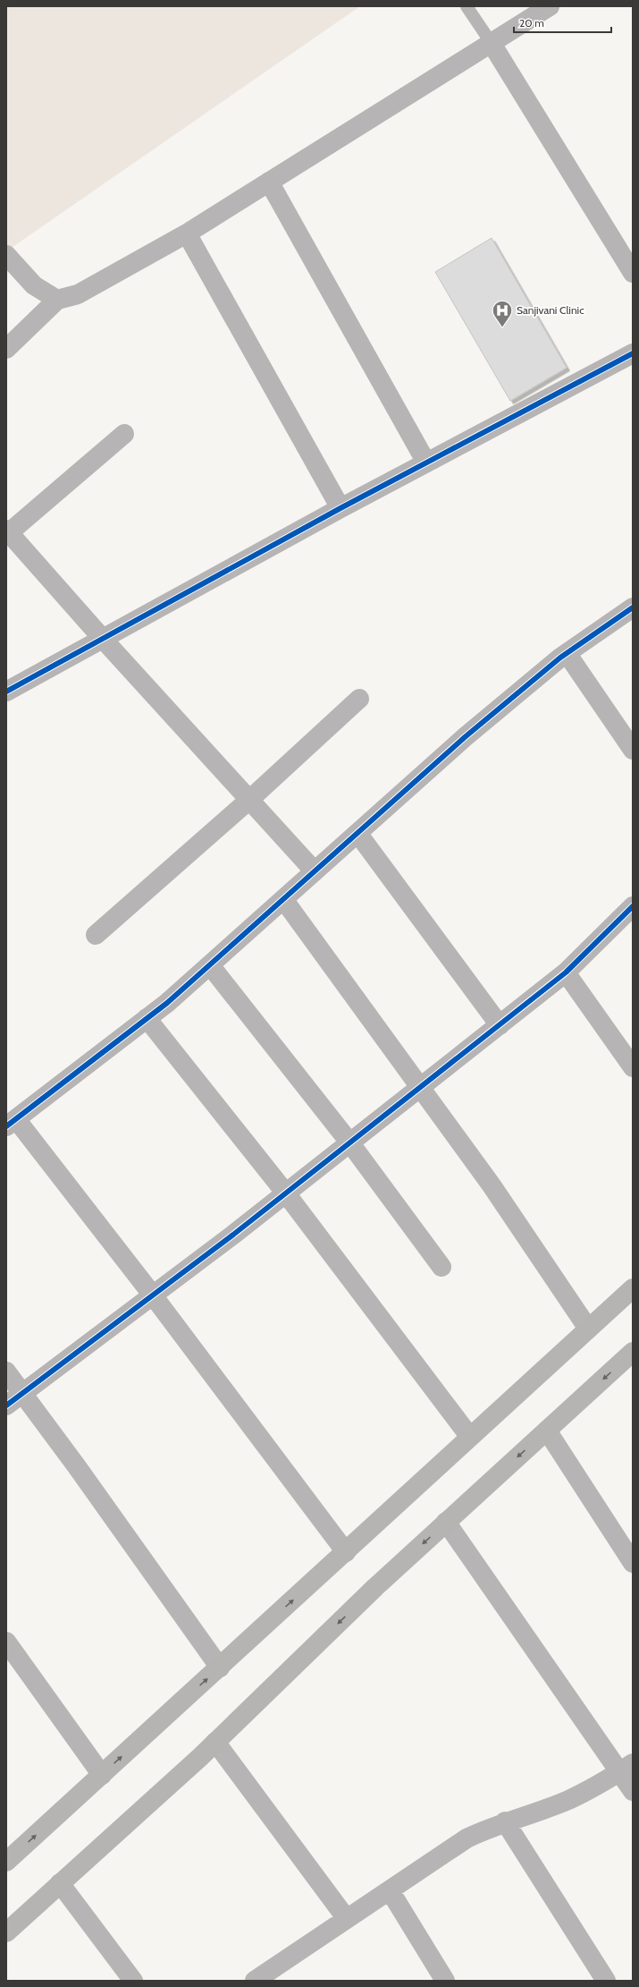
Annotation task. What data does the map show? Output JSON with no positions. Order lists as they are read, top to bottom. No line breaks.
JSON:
{"places":{"hospital":["Sanjivani Clinic"]},"scale_bar":"20 m"}
